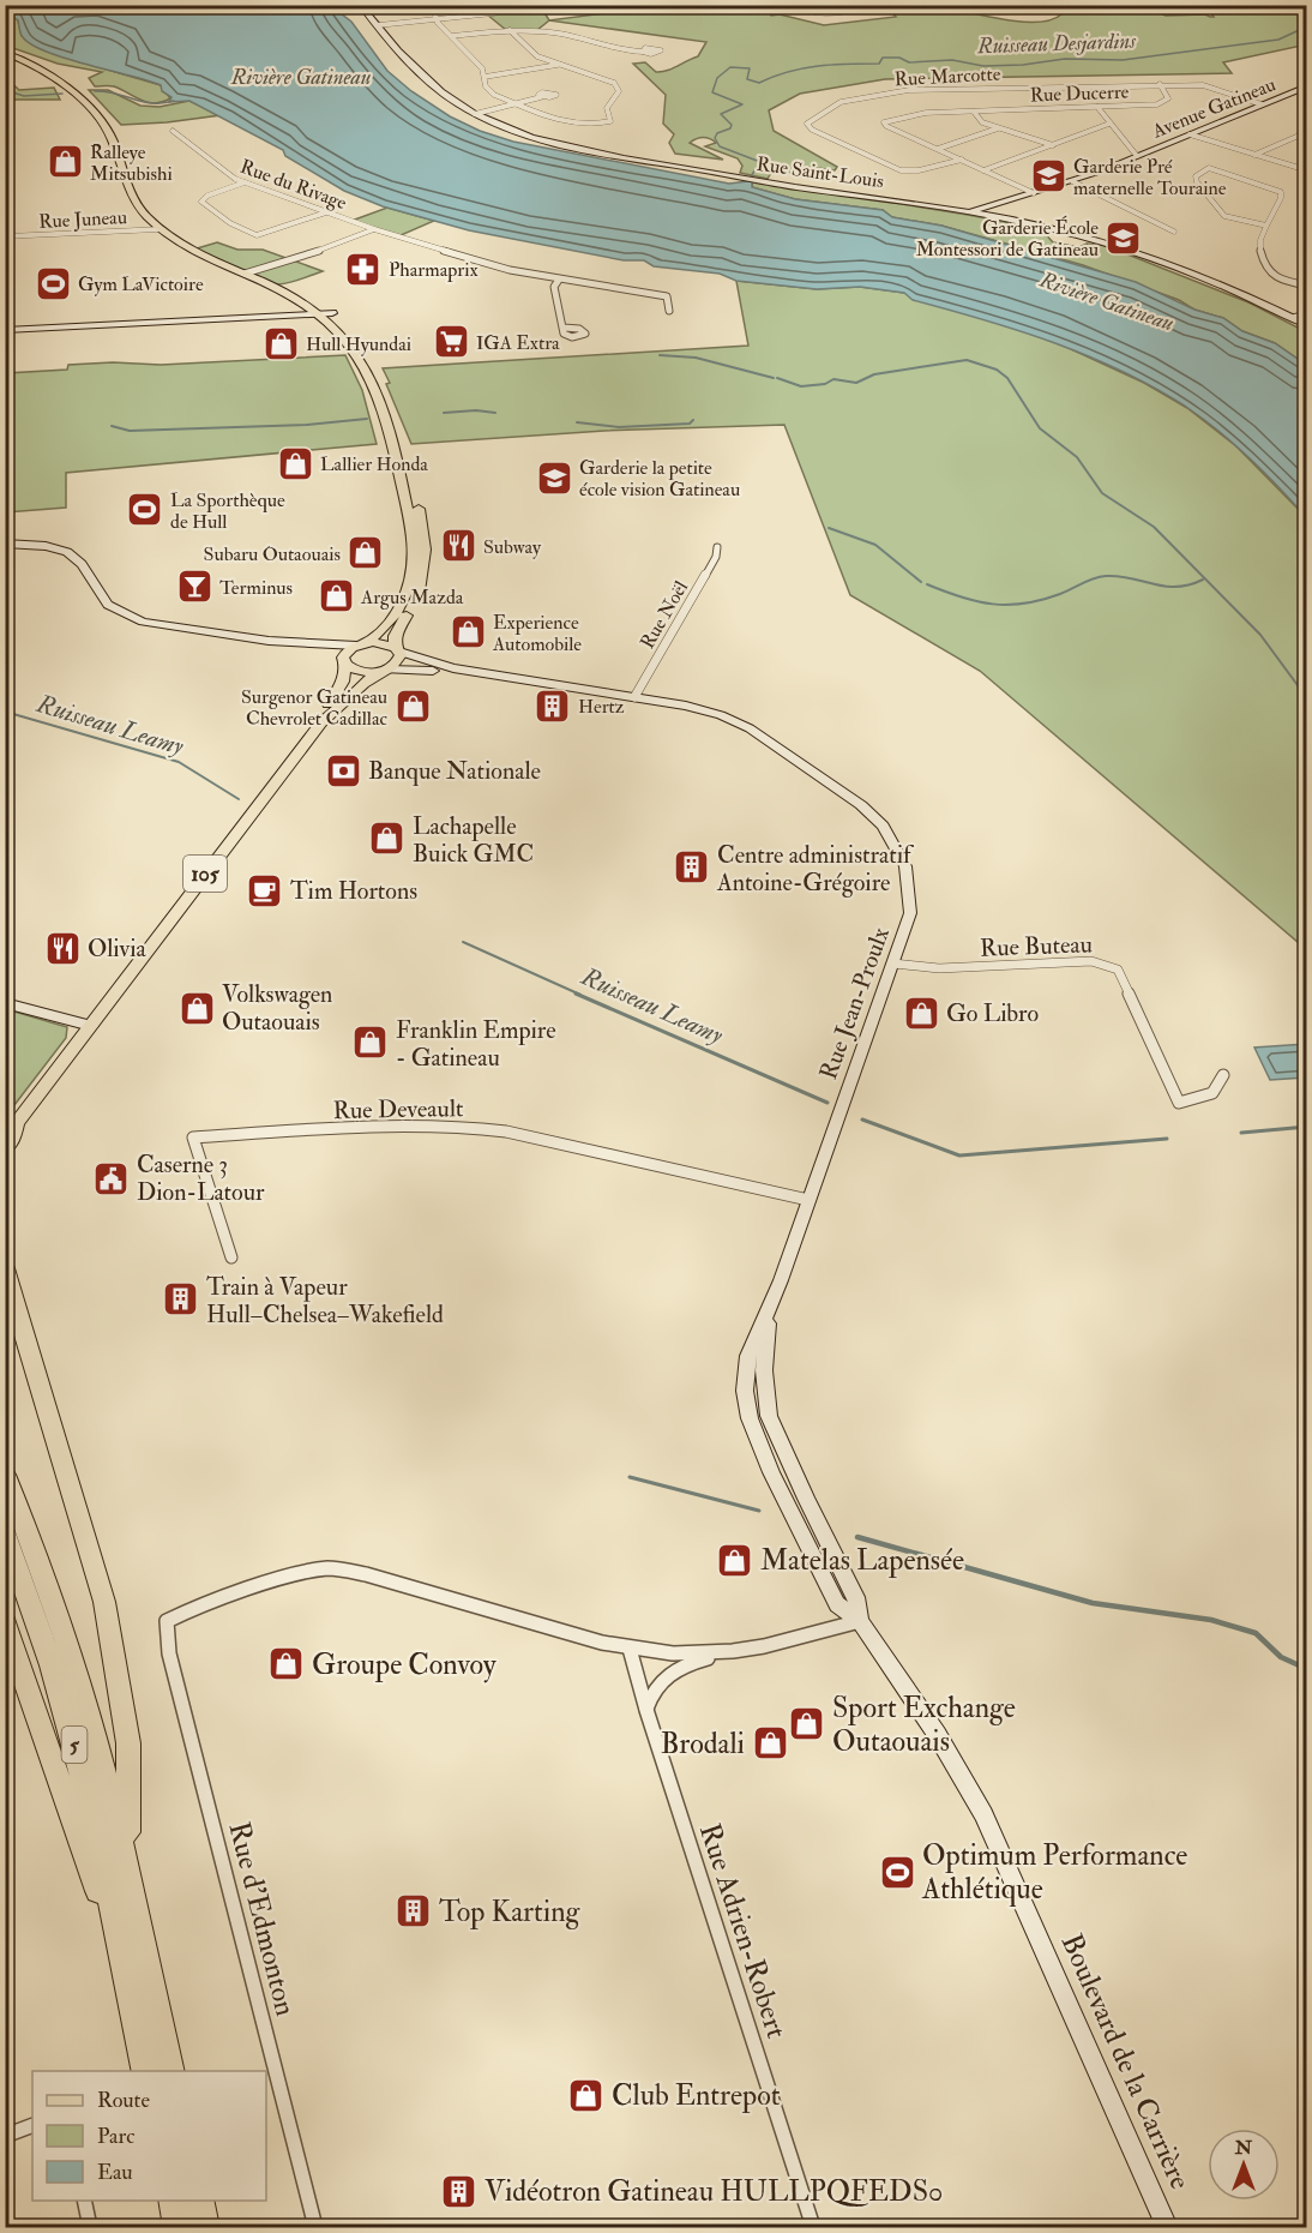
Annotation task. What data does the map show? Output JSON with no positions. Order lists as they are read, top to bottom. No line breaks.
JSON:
{"streets":{"highway":["5"],"main road":["105"],"street":["Rue Marcotte","Rue Ducerre","Avenue Gatineau","Rue Saint-Louis","Rue du Rivage","Rue Juneau","Rue Noël","Rue Buteau","Rue Jean-Proulx","Rue Deveault","Rue d'Edmonton","Rue Adrien-Robert","Boulevard de la Carrière"]},"crossings":[["Rue Marcotte","Rue Ducerre"],["Rue Marcotte","Avenue Gatineau"],["Rue Ducerre","Avenue Gatineau"],["Avenue Gatineau","Rue Saint-Louis"],["Rue Juneau","105"],["Rue Noël","Rue Jean-Proulx"],["105","Rue Jean-Proulx"],["Rue Buteau","Rue Jean-Proulx"],["Rue Jean-Proulx","Rue Deveault"],["Rue Jean-Proulx","Boulevard de la Carrière"],["Rue d'Edmonton","Rue Adrien-Robert"]],"water":["Ruisseau Desjardins","Rivière Gatineau","Ruisseau Leamy"],"places":{"shop":["Ralleye Mitsubishi","Hull Hyundai","Lallier Honda","Subaru Outaouais","Argus Mazda","Experience Automobile","Surgenor Gatineau Chevrolet Cadillac","Lachapelle Buick GMC","Volkswagen Outaouais","Go Libro","Franklin Empire - Gatineau","Matelas Lapensée","Groupe Convoy","Sport Exchange Outaouais","Brodali","Club Entrepot"],"school or university":["Garderie Pré maternelle Touraine","Garderie École Montessori de Gatineau","Garderie la petite école vision Gatineau"],"pharmacy":["Pharmaprix"],"sports":["Gym LaVictoire","La Sporthèque de Hull","Optimum Performance Athlétique"],"supermarket":["IGA Extra"],"restaurant":["Subway","Olivia"],"bar":["Terminus"],"building":["Hertz","Centre administratif Antoine-Grégoire","Train à Vapeur Hull–Chelsea–Wakefield","Top Karting","Vidéotron Gatineau HULLPQFEDS0"],"bank":["Banque Nationale"],"cafe":["Tim Hortons"],"public building":["Caserne 3 Dion-Latour"]},"legend":["Route","Parc","Eau"],"north":"top"}
